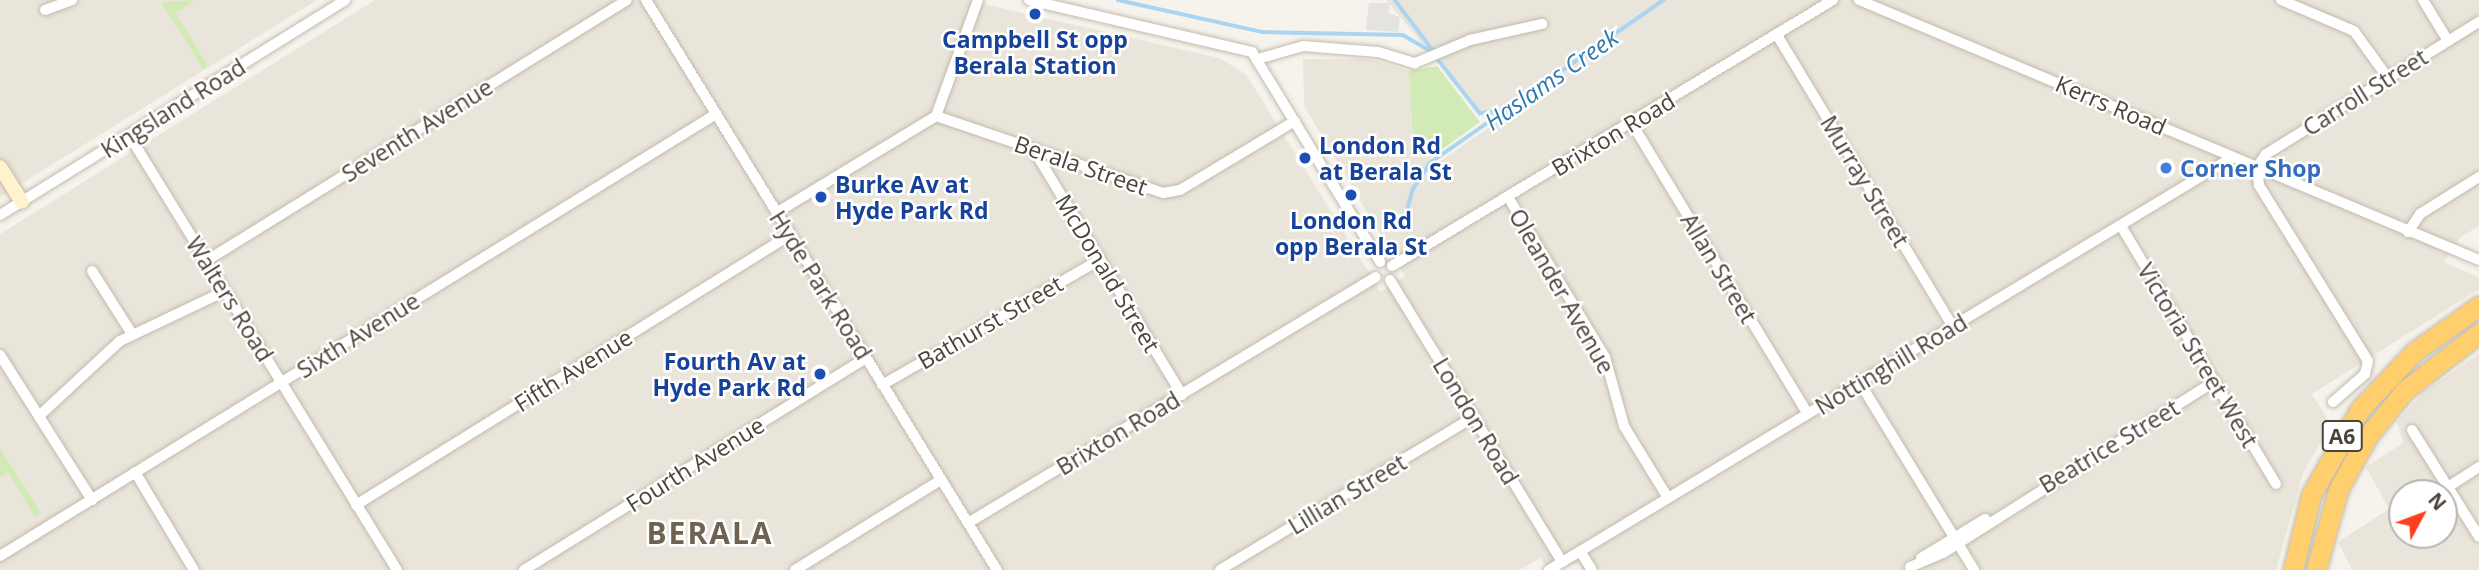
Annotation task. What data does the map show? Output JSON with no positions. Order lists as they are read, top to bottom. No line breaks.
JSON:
{"streets":{"highway":["A6"],"street":["Carroll Street","Kerrs Road","Kingsland Road","Seventh Avenue","Brixton Road","Berala Street","Murray Street","Allan Street","McDonald Street","Hyde Park Road","Oleander Avenue","Walters Road","Bathurst Street","Sixth Avenue","Victoria Street West","Nottinghill Road","Fifth Avenue","London Road","Beatrice Street","Fourth Avenue","Lillian Street"]},"crossings":[["Carroll Street","Kerrs Road"],["Kerrs Road","Nottinghill Road"],["Kingsland Road","Walters Road"],["Seventh Avenue","Walters Road"],["Brixton Road","Murray Street"],["Brixton Road","Allan Street"],["Brixton Road","McDonald Street"],["Brixton Road","Hyde Park Road"],["Brixton Road","Oleander Avenue"],["Berala Street","McDonald Street"],["Murray Street","Nottinghill Road"],["Allan Street","Nottinghill Road"],["McDonald Street","Bathurst Street"],["Hyde Park Road","Bathurst Street"],["Hyde Park Road","Sixth Avenue"],["Hyde Park Road","Fifth Avenue"],["Hyde Park Road","Fourth Avenue"],["Oleander Avenue","Nottinghill Road"],["Walters Road","Sixth Avenue"],["Walters Road","Fifth Avenue"],["Victoria Street West","Nottinghill Road"],["Victoria Street West","Beatrice Street"],["Nottinghill Road","London Road"],["London Road","Lillian Street"]],"districts":["BERALA"],"water":["Haslams Creek"],"places":["Campbell St opp Berala Station","London Rd at Berala St","Corner Shop","London Rd opp Berala St","Burke Av at Hyde Park Rd","Fourth Av at Hyde Park Rd"],"north":"top right"}
